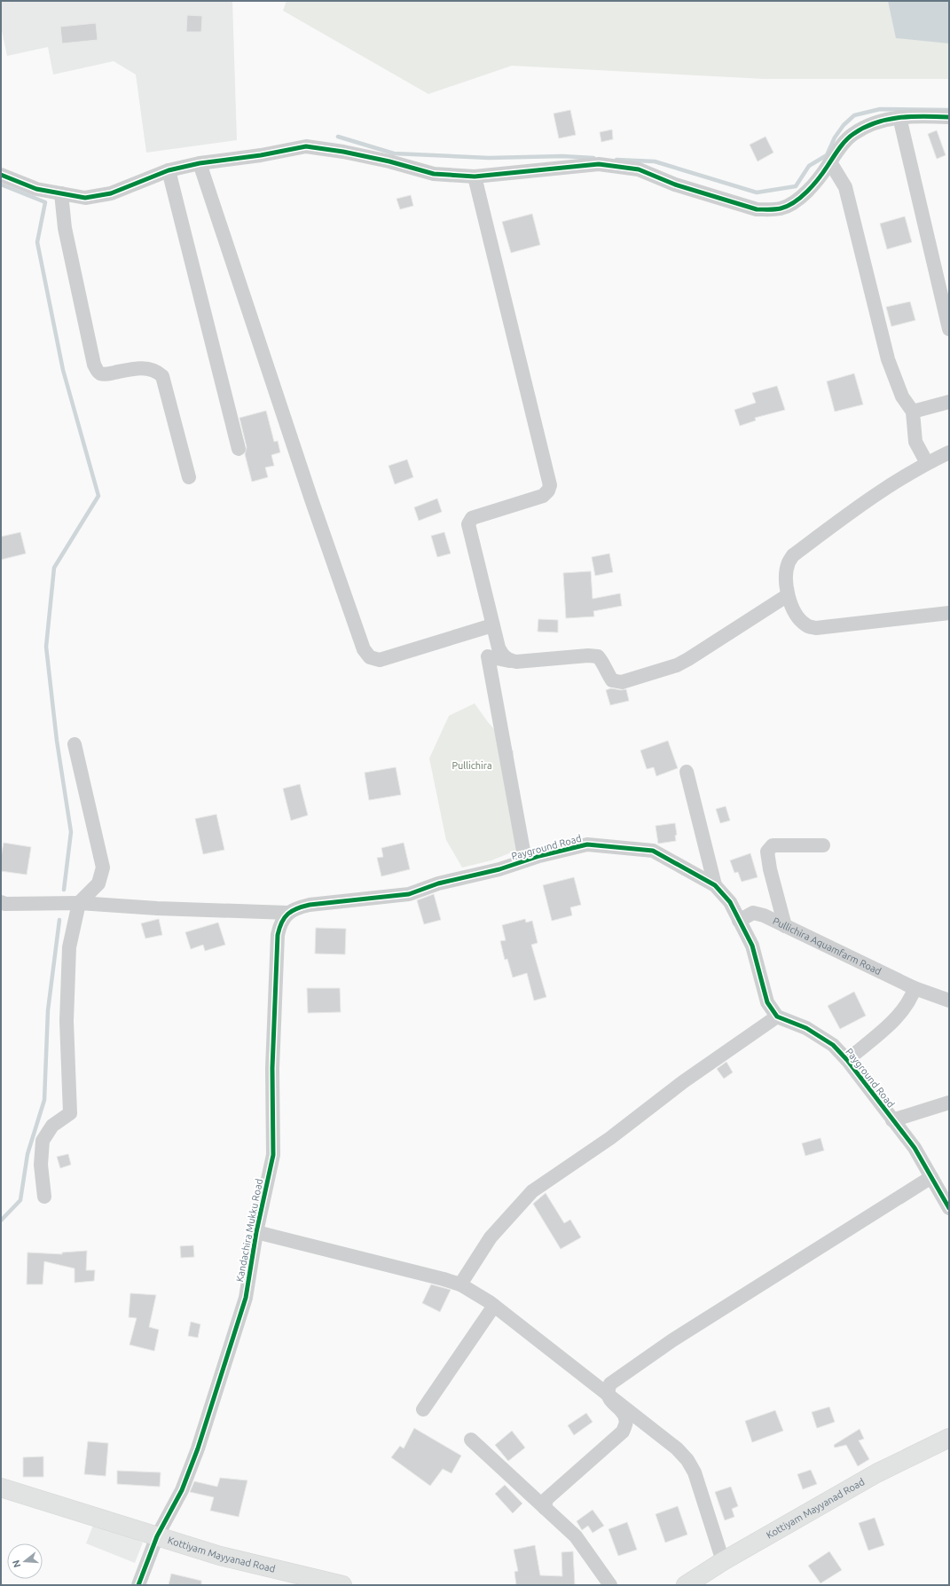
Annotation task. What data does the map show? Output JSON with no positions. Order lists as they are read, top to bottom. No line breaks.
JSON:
{"streets":{"main road":["Kottiyam Mayyanad Road"],"street":["Payground Road","Pullichira Aquamfarm Road","Kandachira Mukku Road"]},"crossings":[["Payground Road","Pullichira Aquamfarm Road"],["Payground Road","Kandachira Mukku Road"],["Kandachira Mukku Road","Kottiyam Mayyanad Road"]],"parks":["Pullichira"],"north":"left"}
